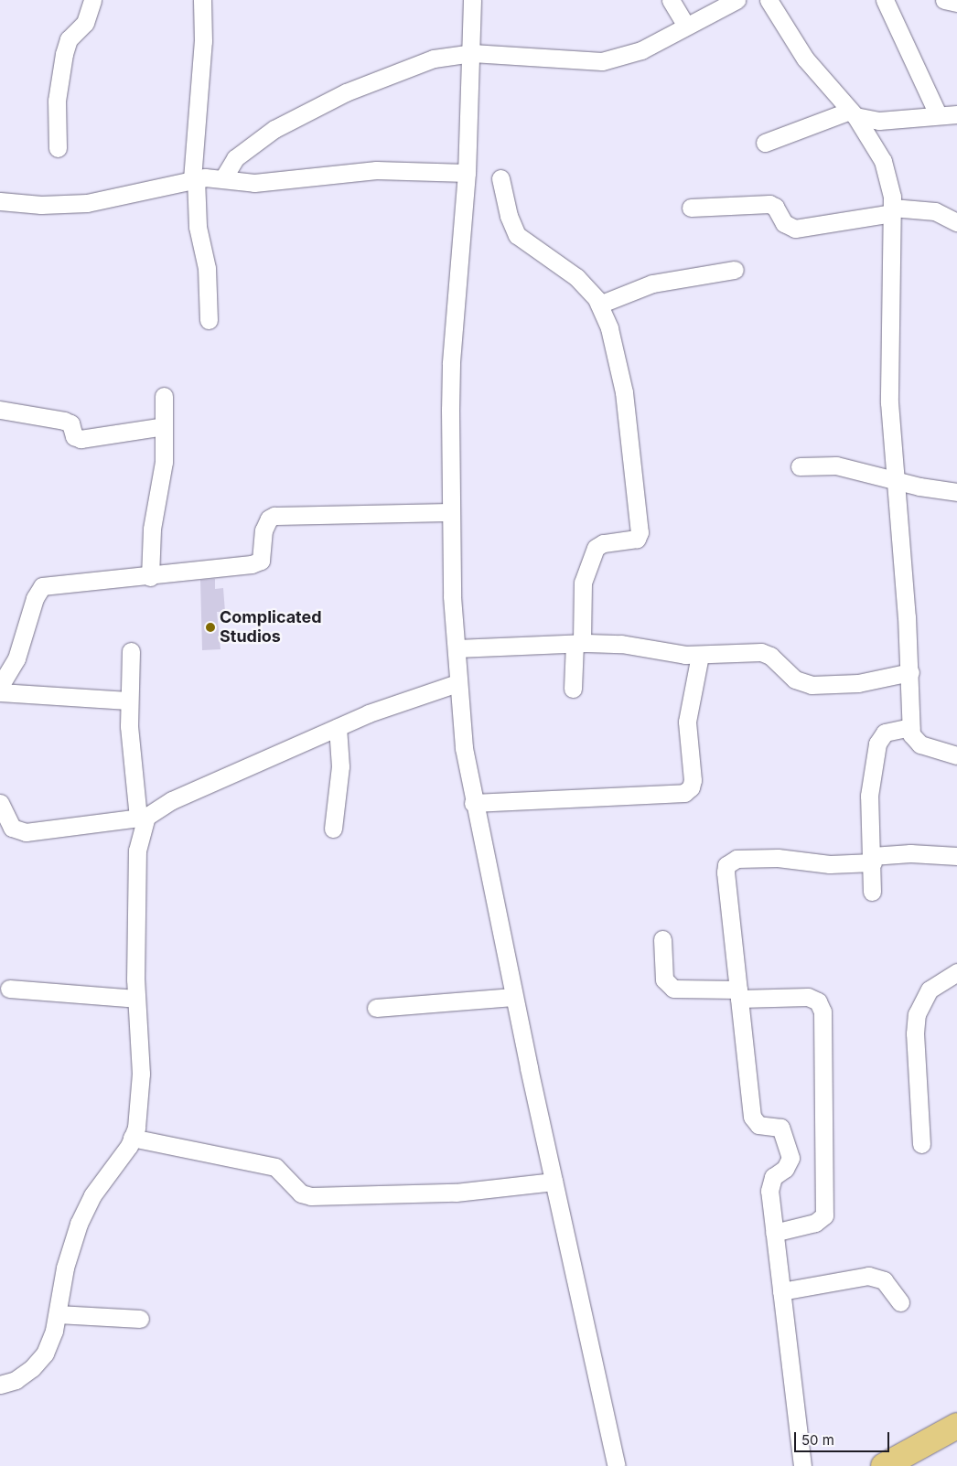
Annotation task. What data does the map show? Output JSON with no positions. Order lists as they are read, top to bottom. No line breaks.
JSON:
{"places":["Complicated Studios"],"scale_bar":"50 m"}
